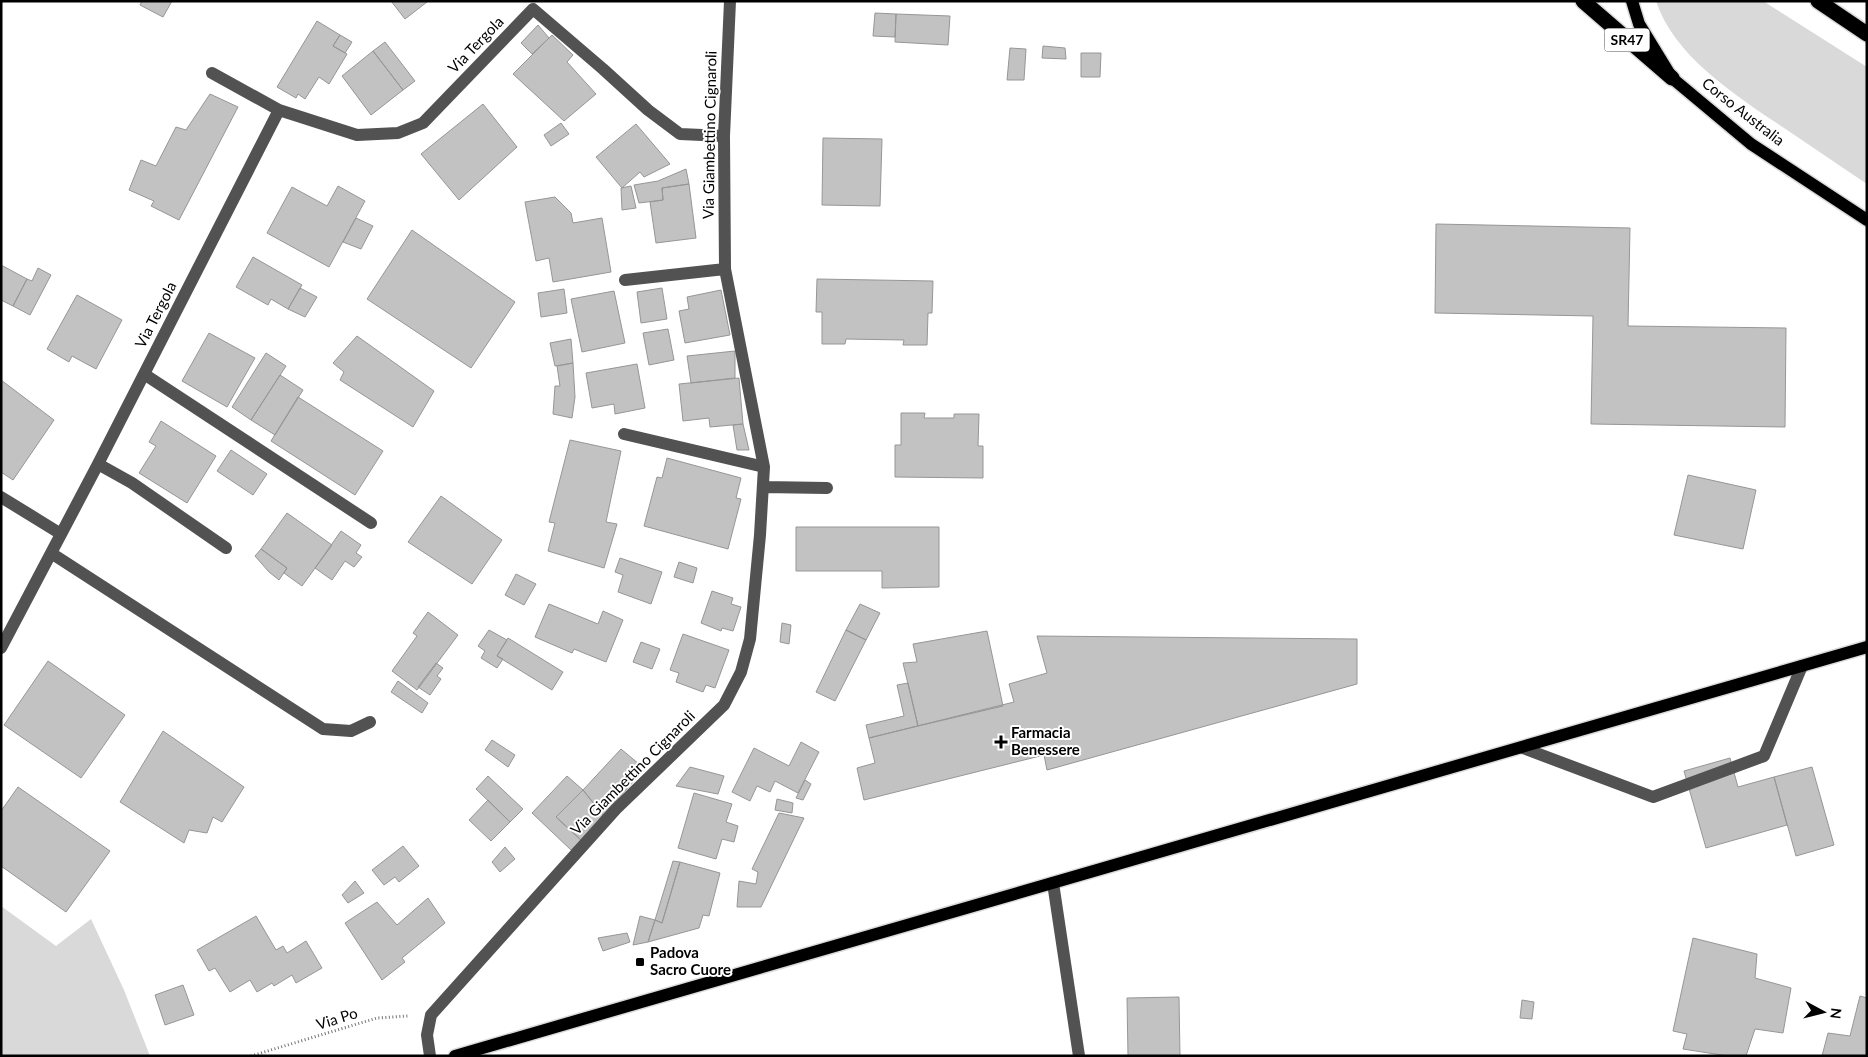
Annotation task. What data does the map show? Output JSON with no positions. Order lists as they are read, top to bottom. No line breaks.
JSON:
{"streets":{"highway":["SR47"],"main road":["Corso Australia"],"street":["Via Tergola","Via Giambettino Cignaroli"],"path":["Via Po"]},"crossings":[["SR47","Corso Australia"],["Via Tergola","Via Giambettino Cignaroli"],["Via Giambettino Cignaroli","Via Po"]],"places":{"health":["Farmacia Benessere"],"transit":["Padova Sacro Cuore"]},"north":"right"}
